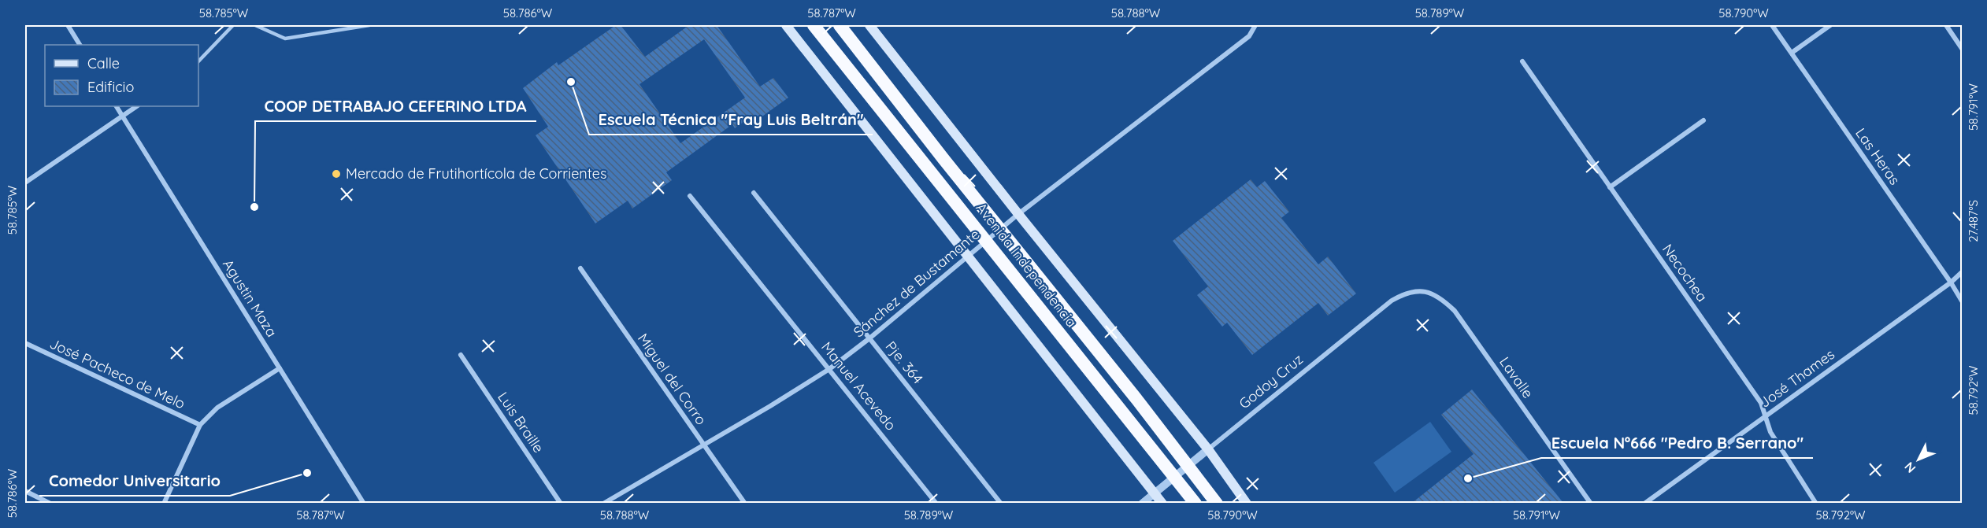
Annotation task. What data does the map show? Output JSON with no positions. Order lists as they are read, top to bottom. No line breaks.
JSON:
{"streets":{"highway":["Avenida Independencia"],"street":["Las Heras","Necochea","Sánchez de Bustamante","Agustin Maza","Pje. 364","José Pacheco de Melo","Lavalle","José Thames","Miguel del Corro","Godoy Cruz","Manuel Acevedo","Luis Braille"]},"crossings":[["Las Heras","José Thames"],["Avenida Independencia","Sánchez de Bustamante"],["Avenida Independencia","Godoy Cruz"],["Necochea","José Thames"],["Sánchez de Bustamante","Pje. 364"],["Sánchez de Bustamante","Miguel del Corro"],["Sánchez de Bustamante","Manuel Acevedo"],["Lavalle","Godoy Cruz"]],"places":["Escuela Técnica \"Fray Luis Beltrán\"","Mercado de Frutihortícola de Corrientes","COOP DETRABAJO CEFERINO LTDA","Comedor Universitario","Escuela Nº666 \"Pedro B. Serrano\""],"legend":["Calle","Edificio"],"north":"bottom left","coordinates":["58.785°W","58.786°W","58.787°W","58.788°W","58.789°W","58.790°W","58.791°W","27.487°S","58.792°W"]}
